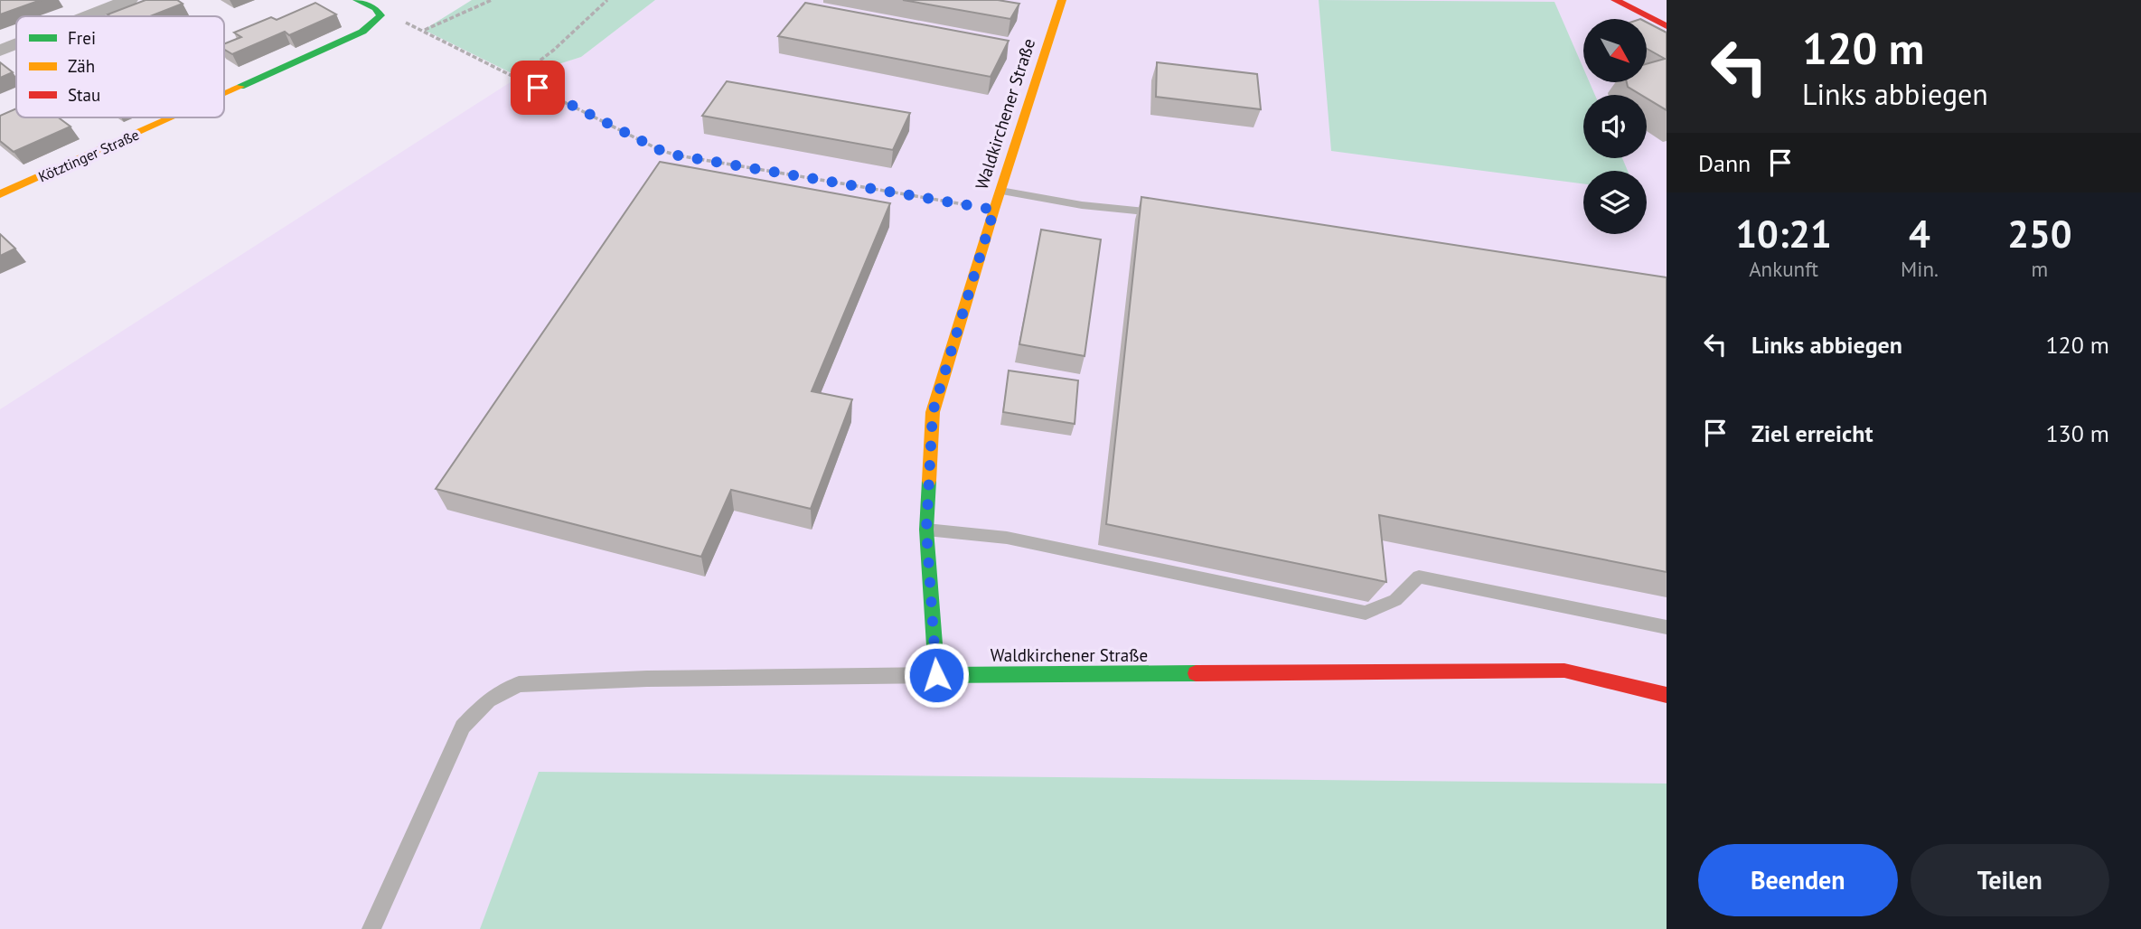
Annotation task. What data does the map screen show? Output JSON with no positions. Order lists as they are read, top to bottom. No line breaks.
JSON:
{"streets":{"street":["Waldkirchener Straße","Kötztinger Straße"]},"legend":["Frei","Zäh","Stau"],"north":"bottom right","page":{"turn":["120 m","Links abbiegen"],"then":"Dann","eta":["10:21","Ankunft","4","Min.","250","m"],"list":[{"name":"Links abbiegen","value":"120 m"},{"name":"Ziel erreicht","value":"130 m"}],"buttons":["Beenden","Teilen"]}}
